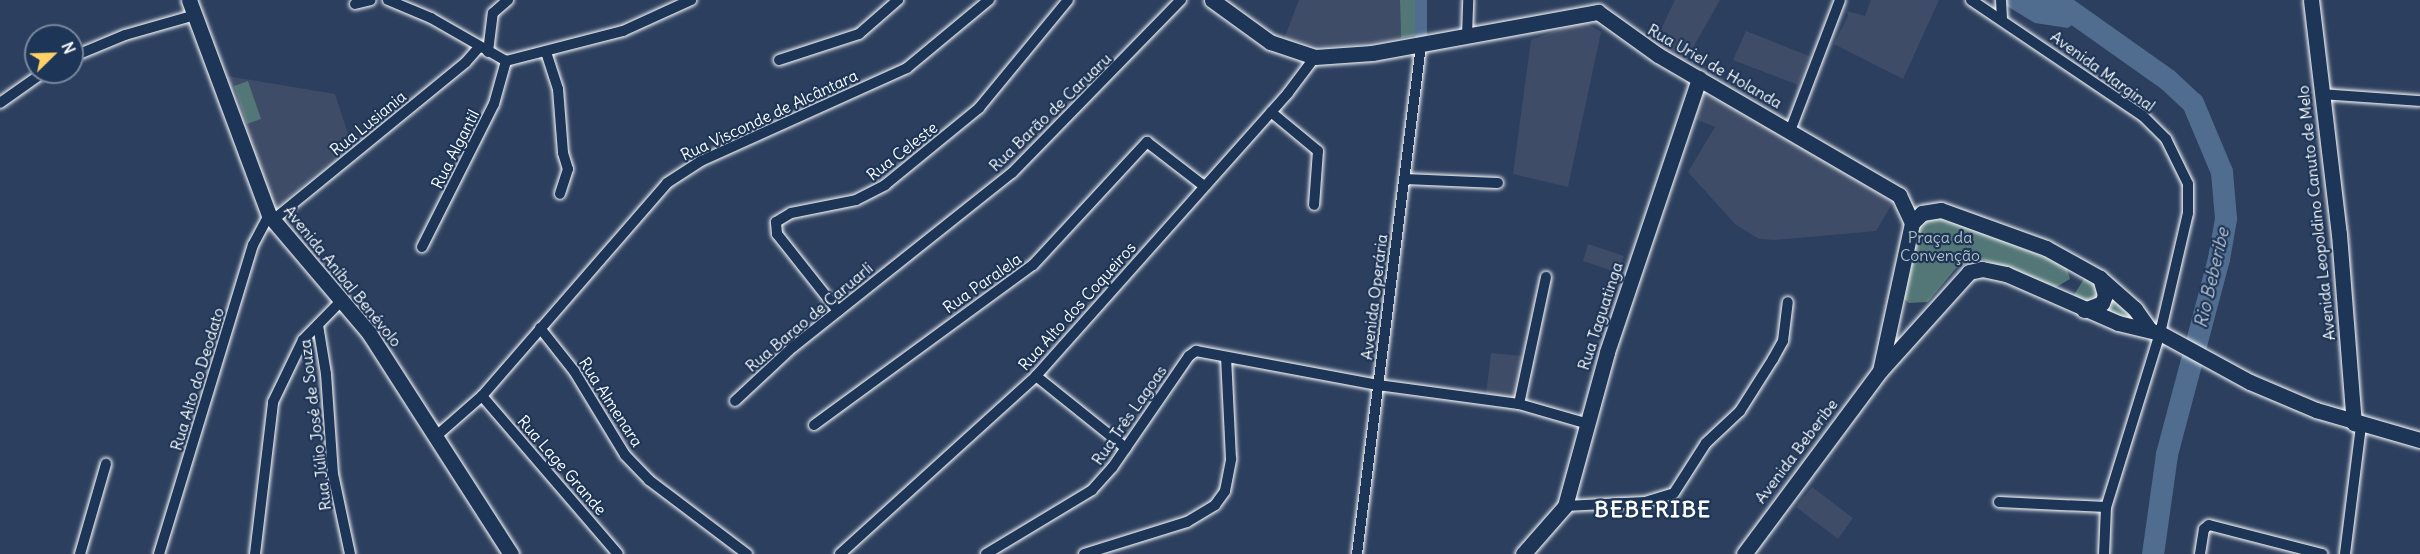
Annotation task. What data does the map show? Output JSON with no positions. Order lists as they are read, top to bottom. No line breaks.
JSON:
{"streets":{"main road":["Rua Uriel de Holanda","Avenida Leopoldino Canuto de Melo","Avenida Aníbal Benévolo","Rua Taguatinga","Avenida Beberibe"],"street":["Avenida Marginal","Rua Barão de Caruaru","Rua Visconde de Alcântara","Rua Lusiania","Rua Algantil","Rua Celeste","Rua Paralela","Avenida Operária","Rua Alto dos Coqueiros","Rua Barao de Caruarli","Rua Alto do Deodato","Rua Almenara","Rua Três Lagoas","Rua Júlio José de Souza","Rua Lage Grande"]},"crossings":[["Rua Uriel de Holanda","Avenida Operária"],["Rua Uriel de Holanda","Rua Alto dos Coqueiros"],["Rua Uriel de Holanda","Rua Taguatinga"],["Rua Uriel de Holanda","Avenida Beberibe"],["Rua Barão de Caruaru","Rua Barao de Caruarli"],["Rua Visconde de Alcântara","Avenida Aníbal Benévolo"],["Rua Visconde de Alcântara","Rua Almenara"],["Rua Visconde de Alcântara","Rua Lage Grande"],["Rua Lusiania","Avenida Aníbal Benévolo"],["Rua Lusiania","Rua Alto do Deodato"],["Rua Celeste","Rua Barao de Caruarli"],["Avenida Aníbal Benévolo","Rua Alto do Deodato"],["Avenida Aníbal Benévolo","Rua Júlio José de Souza"],["Rua Paralela","Rua Alto dos Coqueiros"]],"districts":["BEBERIBE"],"water":["Rio Beberibe"],"parks":["Praça da Convenção"],"north":"top right"}
